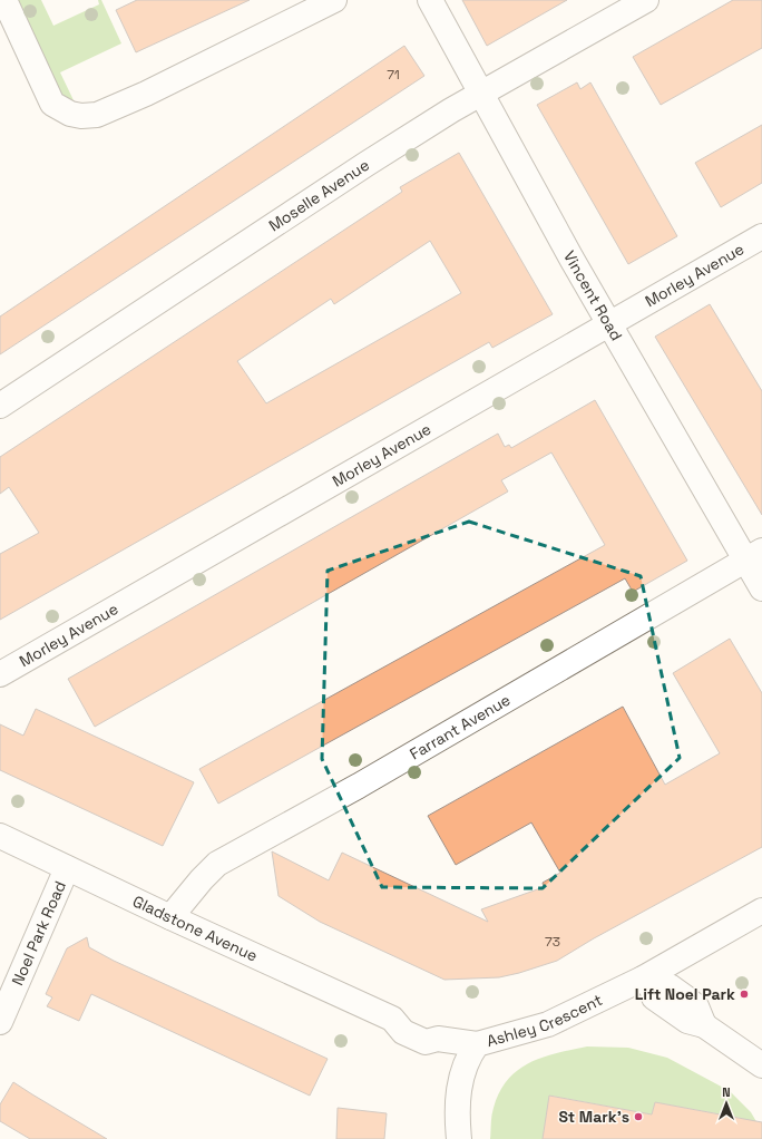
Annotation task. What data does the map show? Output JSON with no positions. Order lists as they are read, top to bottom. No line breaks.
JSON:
{"streets":{"street":["Moselle Avenue","Morley Avenue","Vincent Road","Farrant Avenue","Gladstone Avenue","Noel Park Road","Ashley Crescent"]},"crossings":[["Moselle Avenue","Vincent Road"],["Morley Avenue","Vincent Road"],["Vincent Road","Farrant Avenue"],["Farrant Avenue","Gladstone Avenue"],["Gladstone Avenue","Noel Park Road"],["Gladstone Avenue","Ashley Crescent"]],"places":["Lift Noel Park","St Mark's"],"house_numbers":["71","73"],"north":"top"}
